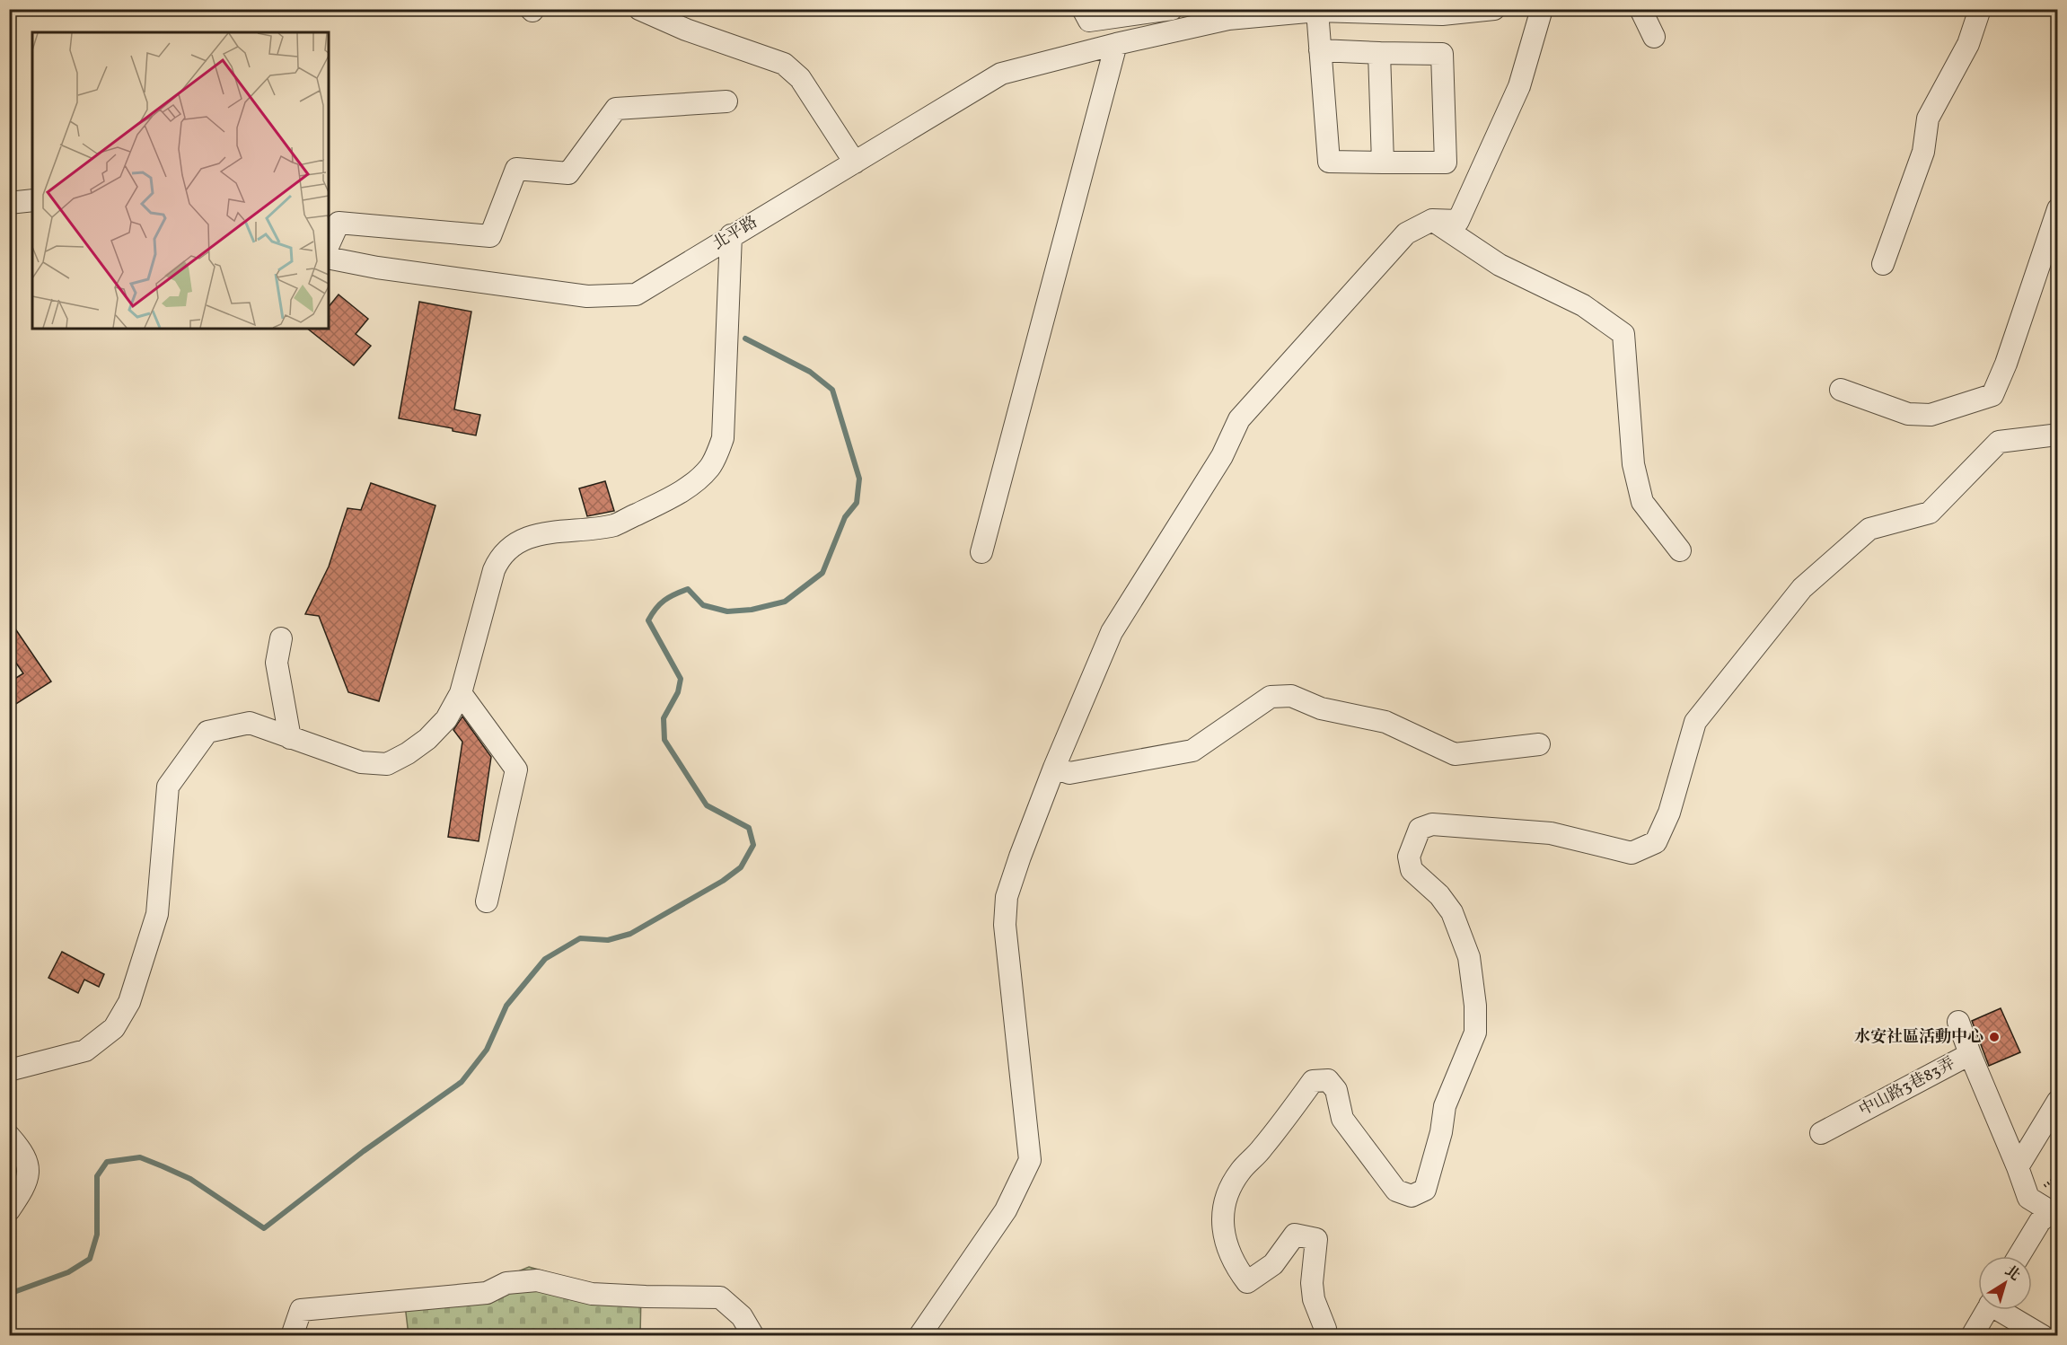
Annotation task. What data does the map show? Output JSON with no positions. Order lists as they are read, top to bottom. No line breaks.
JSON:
{"streets":{"street":["北平路","中山路3巷83弄"]},"places":["水安社區活動中心"],"north":"top right"}
